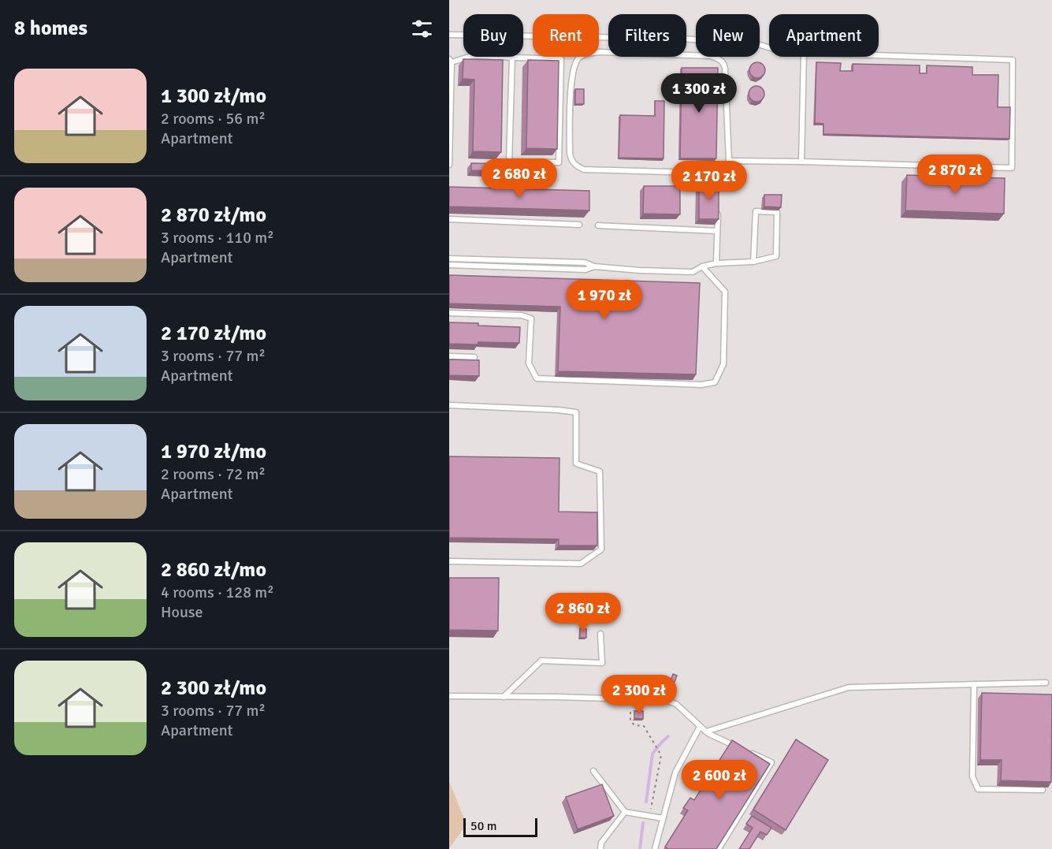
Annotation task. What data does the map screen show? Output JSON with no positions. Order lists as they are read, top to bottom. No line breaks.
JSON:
{"scale_bar":"50 m","page":{"heading":"8 homes","chip":["Buy","Rent","Filters","New","Apartment"],"list":[{"name":"1 300 zł/mo","note":"2 rooms · 56 m² · Apartment"},{"name":"2 870 zł/mo","note":"3 rooms · 110 m² · Apartment"},{"name":"2 170 zł/mo","note":"3 rooms · 77 m² · Apartment"},{"name":"1 970 zł/mo","note":"2 rooms · 72 m² · Apartment"},{"name":"2 860 zł/mo","note":"4 rooms · 128 m² · House"},{"name":"2 300 zł/mo","note":"3 rooms · 77 m² · Apartment"}],"price":["1 300 zł","2 870 zł","2 680 zł","2 170 zł","1 970 zł","2 860 zł","2 300 zł","2 600 zł"],"scale":"50 m"}}
